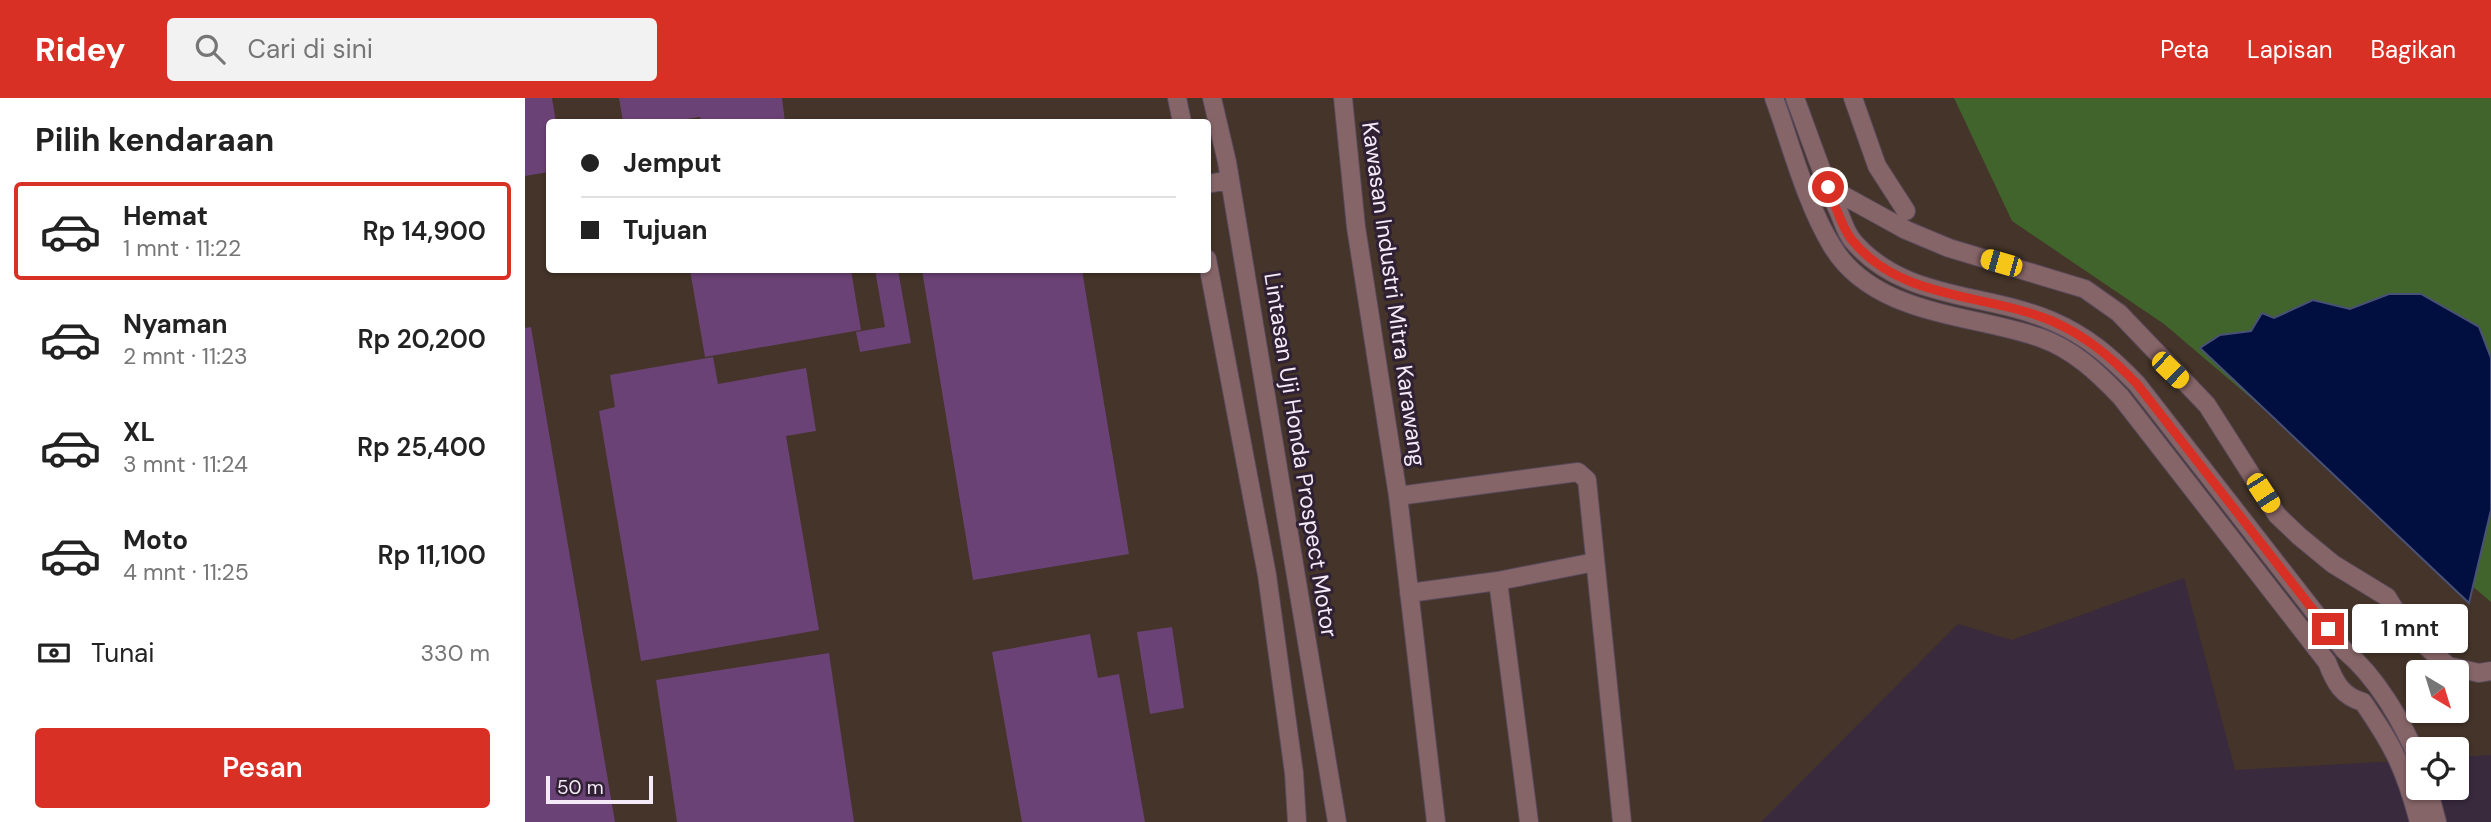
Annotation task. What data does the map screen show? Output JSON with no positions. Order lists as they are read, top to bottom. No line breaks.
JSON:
{"streets":{"street":["Kawasan Industri Mitra Karawang","Lintasan Uji Honda Prospect Motor"]},"scale_bar":"50 m","north":"bottom right","page":{"header":"Ridey","search":"Cari di sini","nav":["Peta","Lapisan","Bagikan"],"heading":"Pilih kendaraan","banner":["Jemput","Tujuan"],"list":[{"name":"Hemat","note":"1 mnt · 11:22","value":"Rp 14,900"},{"name":"Nyaman","note":"2 mnt · 11:23","value":"Rp 20,200"},{"name":"XL","note":"3 mnt · 11:24","value":"Rp 25,400"},{"name":"Moto","note":"4 mnt · 11:25","value":"Rp 11,100"}],"bubble":"1 mnt","pay":["Tunai","330 m"],"buttons":"Pesan","scale":"50 m"}}
